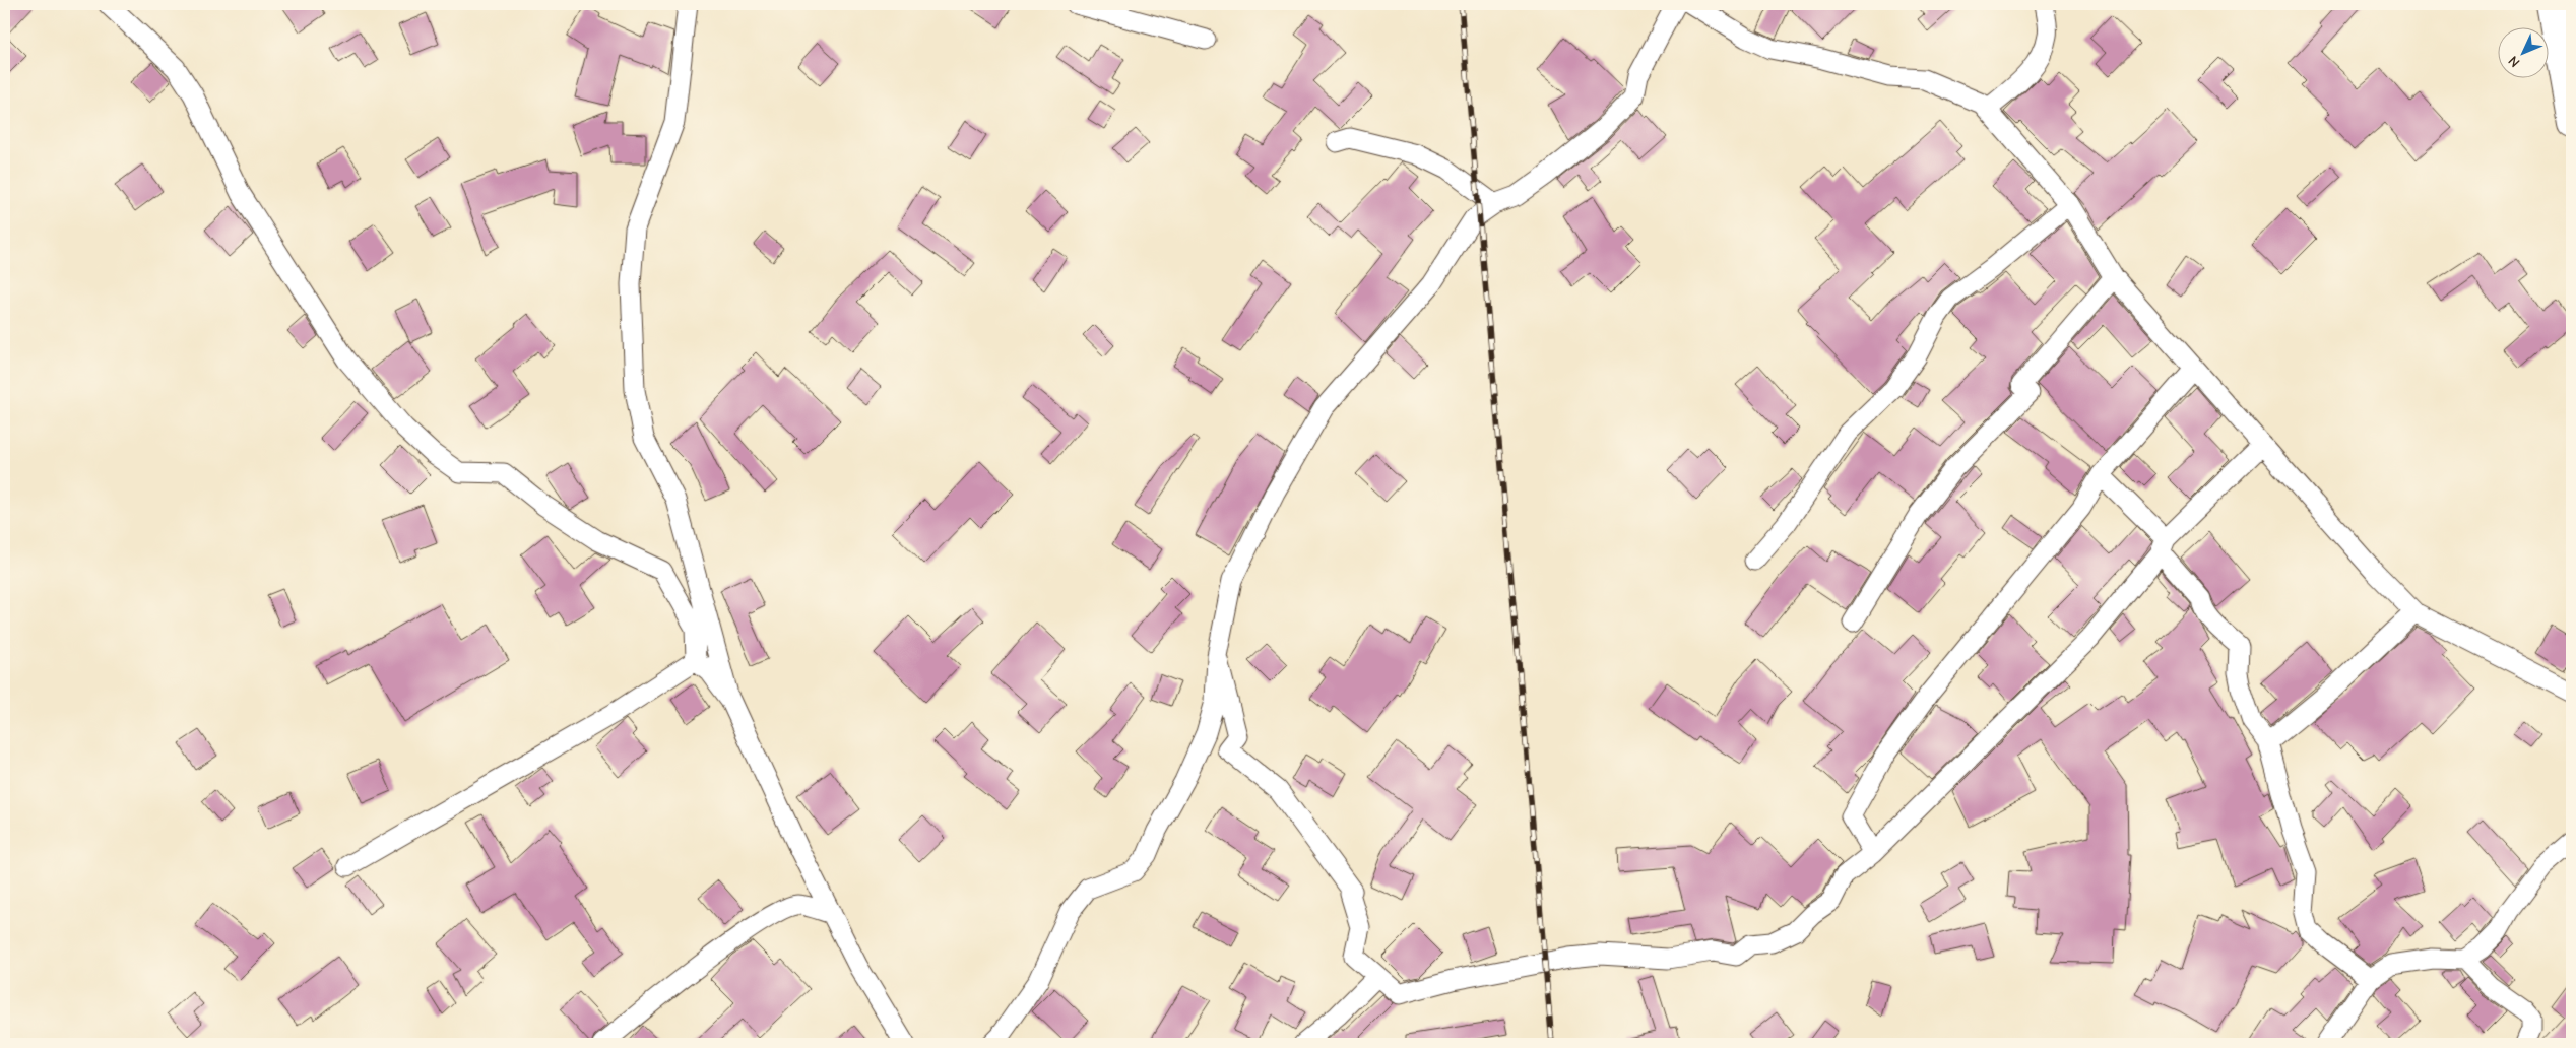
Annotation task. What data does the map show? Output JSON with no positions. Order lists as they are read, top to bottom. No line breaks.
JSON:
{"north":"bottom left"}
